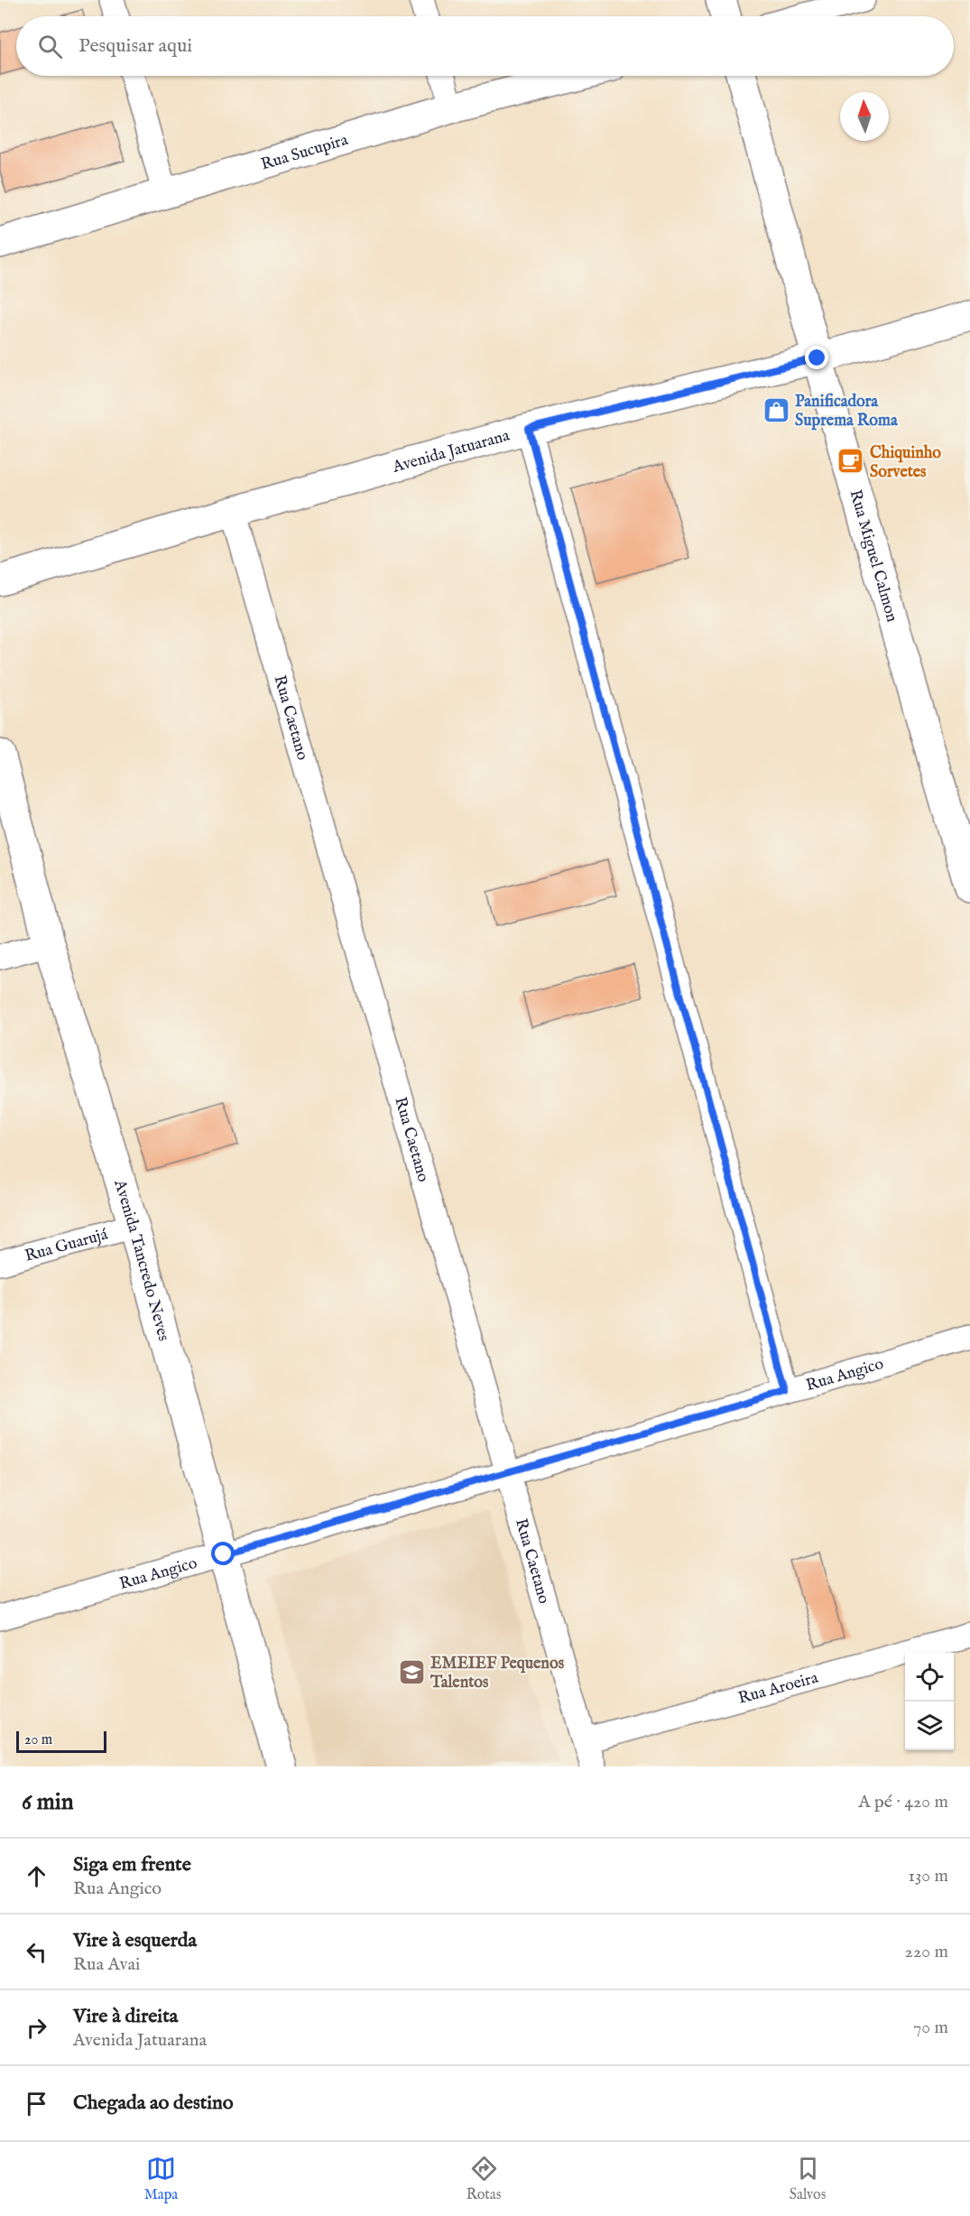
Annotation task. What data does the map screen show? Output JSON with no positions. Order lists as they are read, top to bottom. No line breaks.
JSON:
{"streets":{"street":["Rua Sucupira","Avenida Jatuarana","Rua Miguel Calmon","Rua Caetano","Rua Guarujá","Avenida Tancredo Neves","Rua Angico","Rua Aroeira"]},"crossings":[["Avenida Jatuarana","Rua Miguel Calmon"],["Avenida Jatuarana","Rua Caetano"],["Rua Caetano","Rua Angico"],["Rua Caetano","Rua Aroeira"],["Rua Guarujá","Avenida Tancredo Neves"],["Avenida Tancredo Neves","Rua Angico"]],"places":{"shop":["Panificadora Suprema Roma"],"cafe":["Chiquinho Sorvetes"],"school or university":["EMEIEF Pequenos Talentos"]},"scale_bar":"20 m","north":"top","page":{"search":"Pesquisar aqui","scale":"20 m","heading":["6 min","A pé · 420 m"],"list":[["Siga em frente","Rua Angico","130 m"],["Vire à esquerda","Rua Avai","220 m"],["Vire à direita","Avenida Jatuarana","70 m"],"Chegada ao destino"],"nav":["Mapa","Rotas","Salvos"]}}
